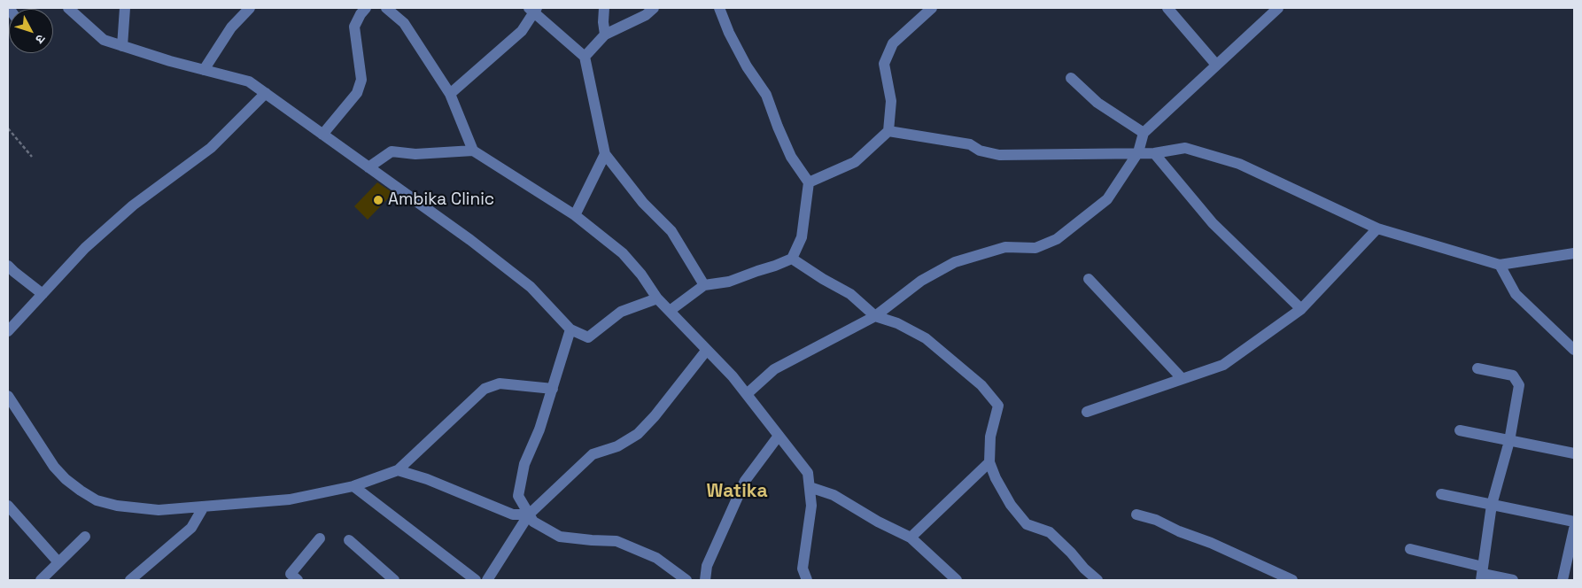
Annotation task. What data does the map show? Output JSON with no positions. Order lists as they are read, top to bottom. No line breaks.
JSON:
{"districts":["Watika"],"places":["Ambika Clinic"],"north":"bottom right"}
